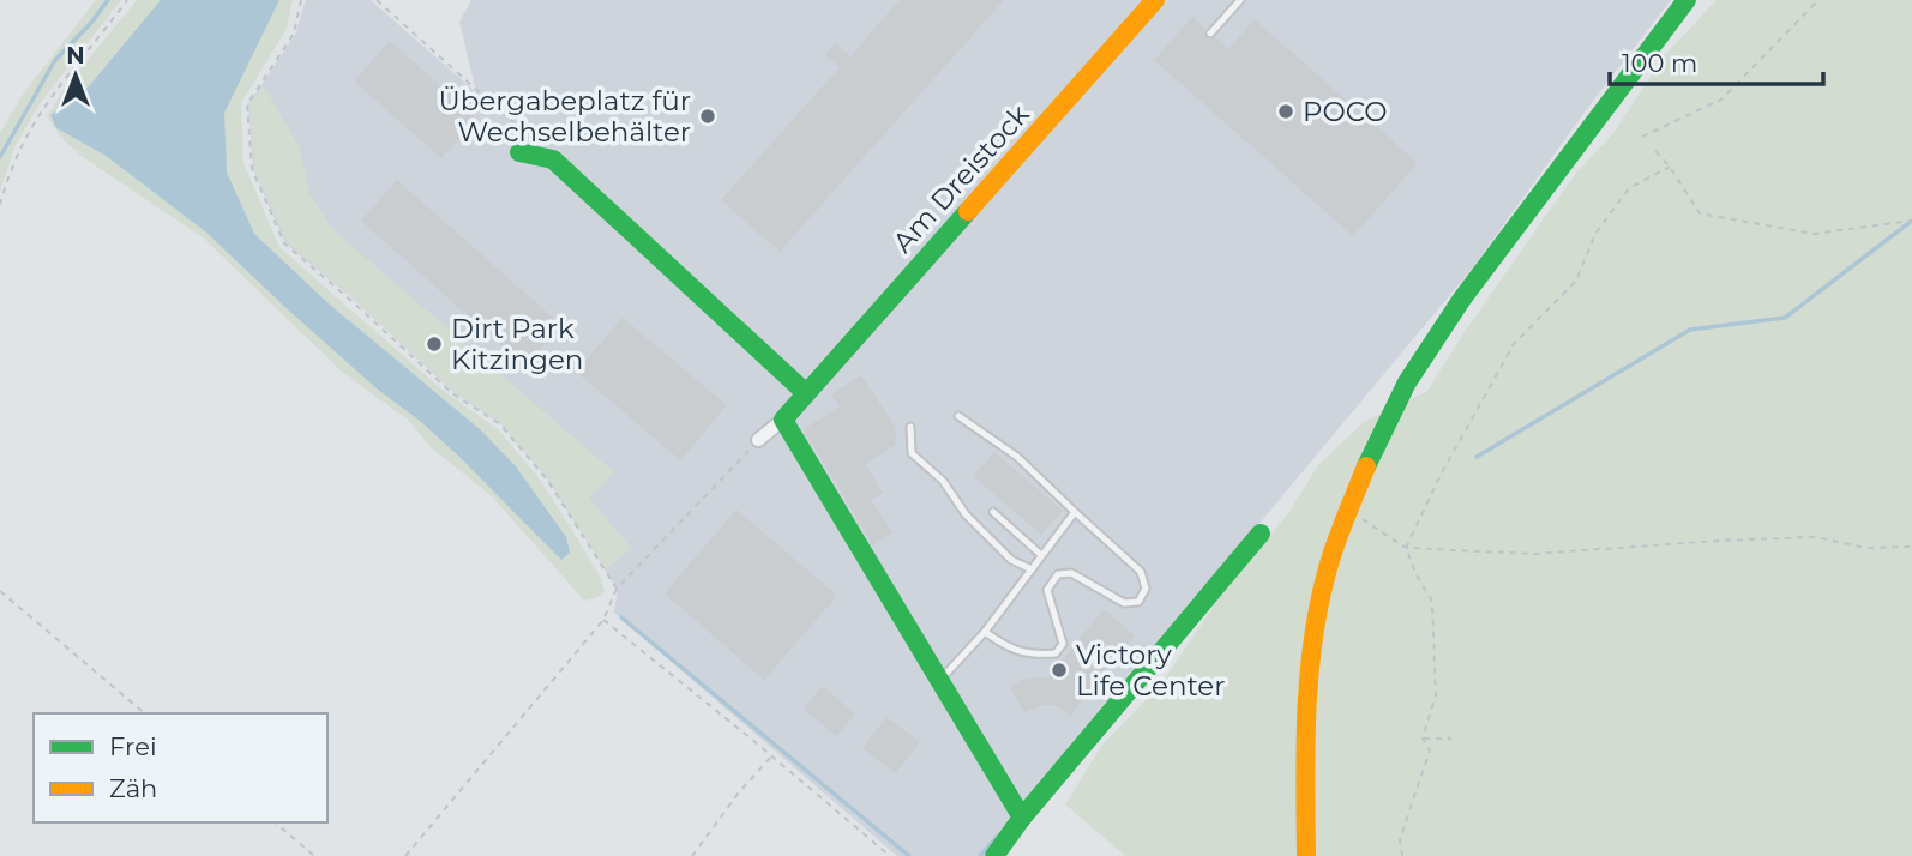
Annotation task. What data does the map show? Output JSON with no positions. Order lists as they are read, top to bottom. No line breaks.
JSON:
{"streets":{"street":["Am Dreistock"]},"places":["POCO","Übergabeplatz für Wechselbehälter","Dirt Park Kitzingen","Victory Life Center"],"legend":["Frei","Zäh"],"scale_bar":"100 m","north":"top"}
